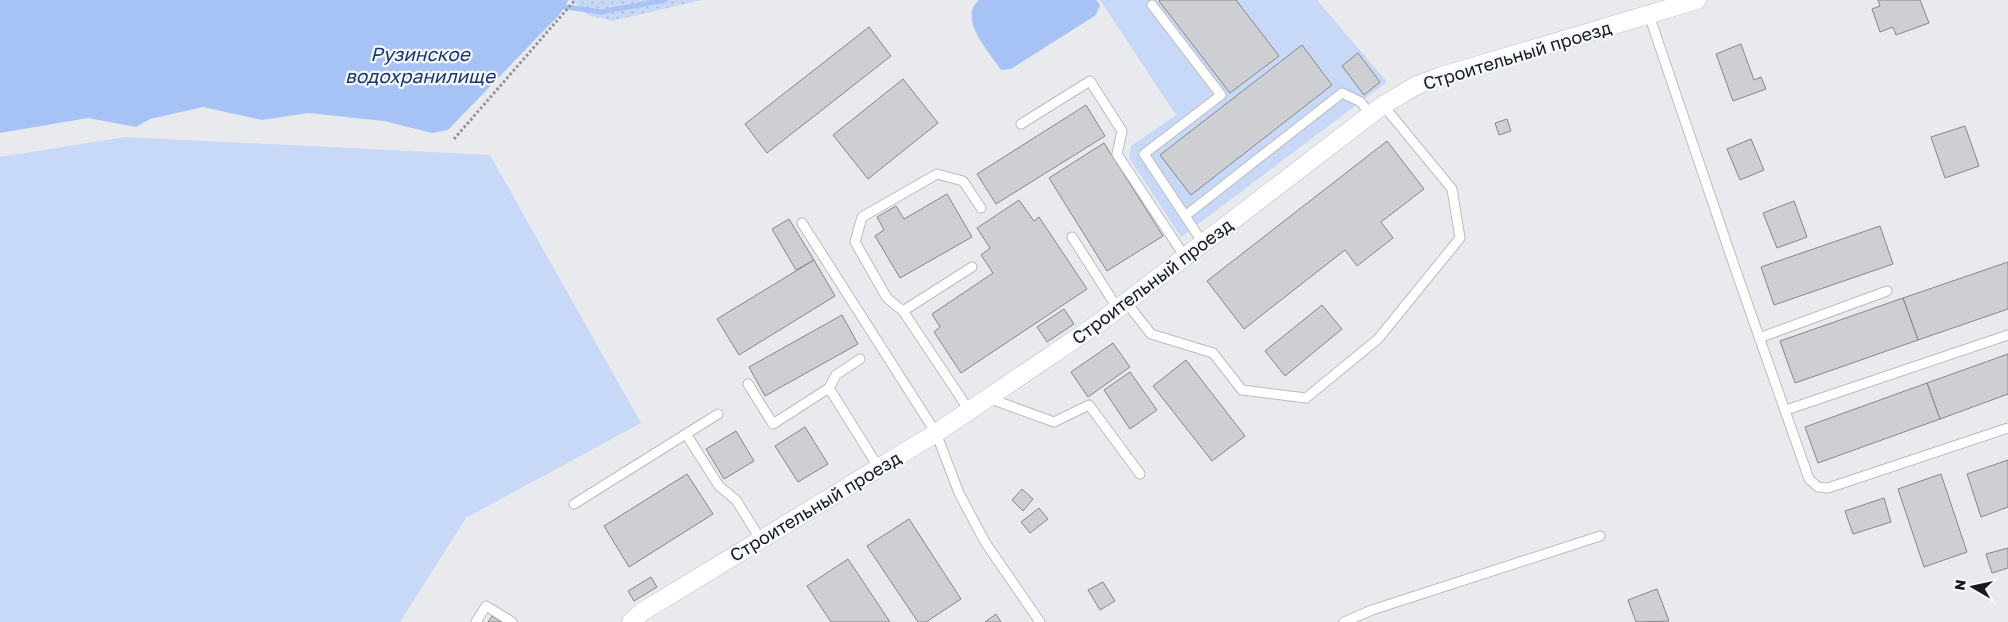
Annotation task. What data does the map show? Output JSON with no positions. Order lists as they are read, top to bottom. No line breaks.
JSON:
{"streets":{"street":["Строительный проезд"]},"water":["Рузинское водохранилище"],"north":"left"}
